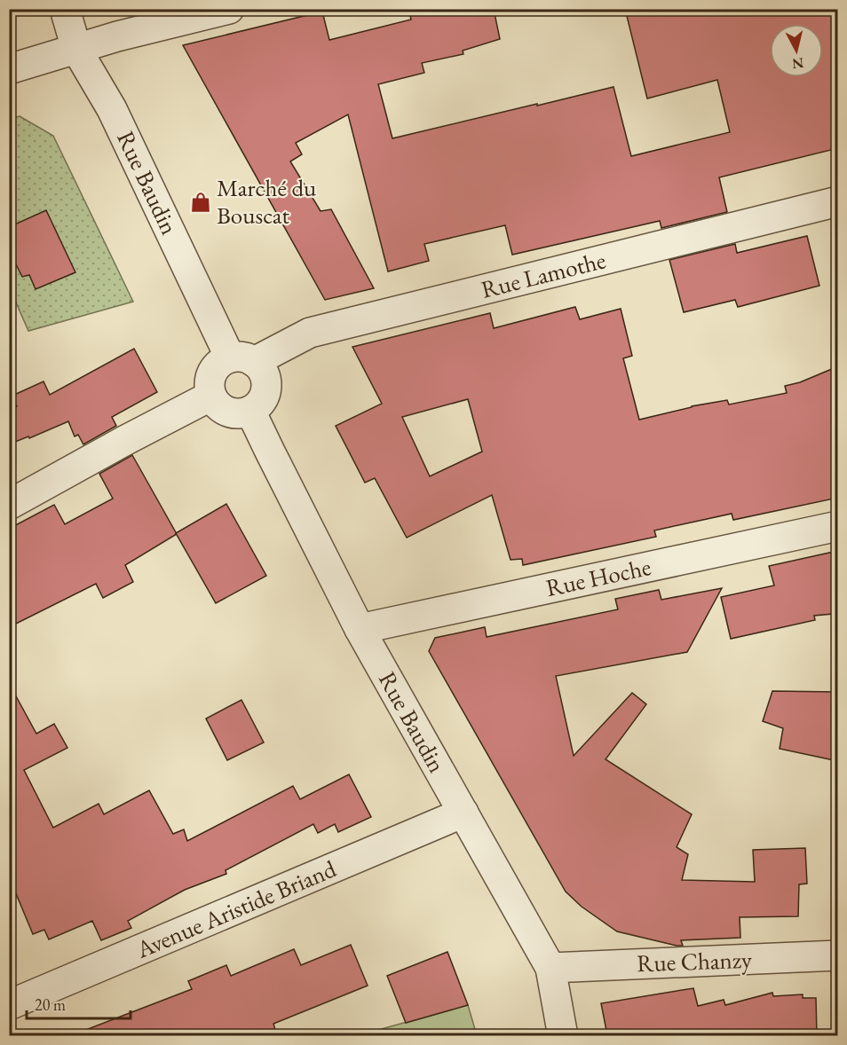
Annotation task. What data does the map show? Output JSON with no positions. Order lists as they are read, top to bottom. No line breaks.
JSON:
{"streets":{"street":["Rue Baudin","Rue Lamothe","Rue Hoche","Avenue Aristide Briand","Rue Chanzy"]},"crossings":[["Rue Baudin","Rue Lamothe"],["Rue Baudin","Rue Hoche"],["Rue Baudin","Avenue Aristide Briand"],["Rue Baudin","Rue Chanzy"]],"places":{"shop":["Marché du Bouscat"]},"scale_bar":"20 m","north":"bottom"}
